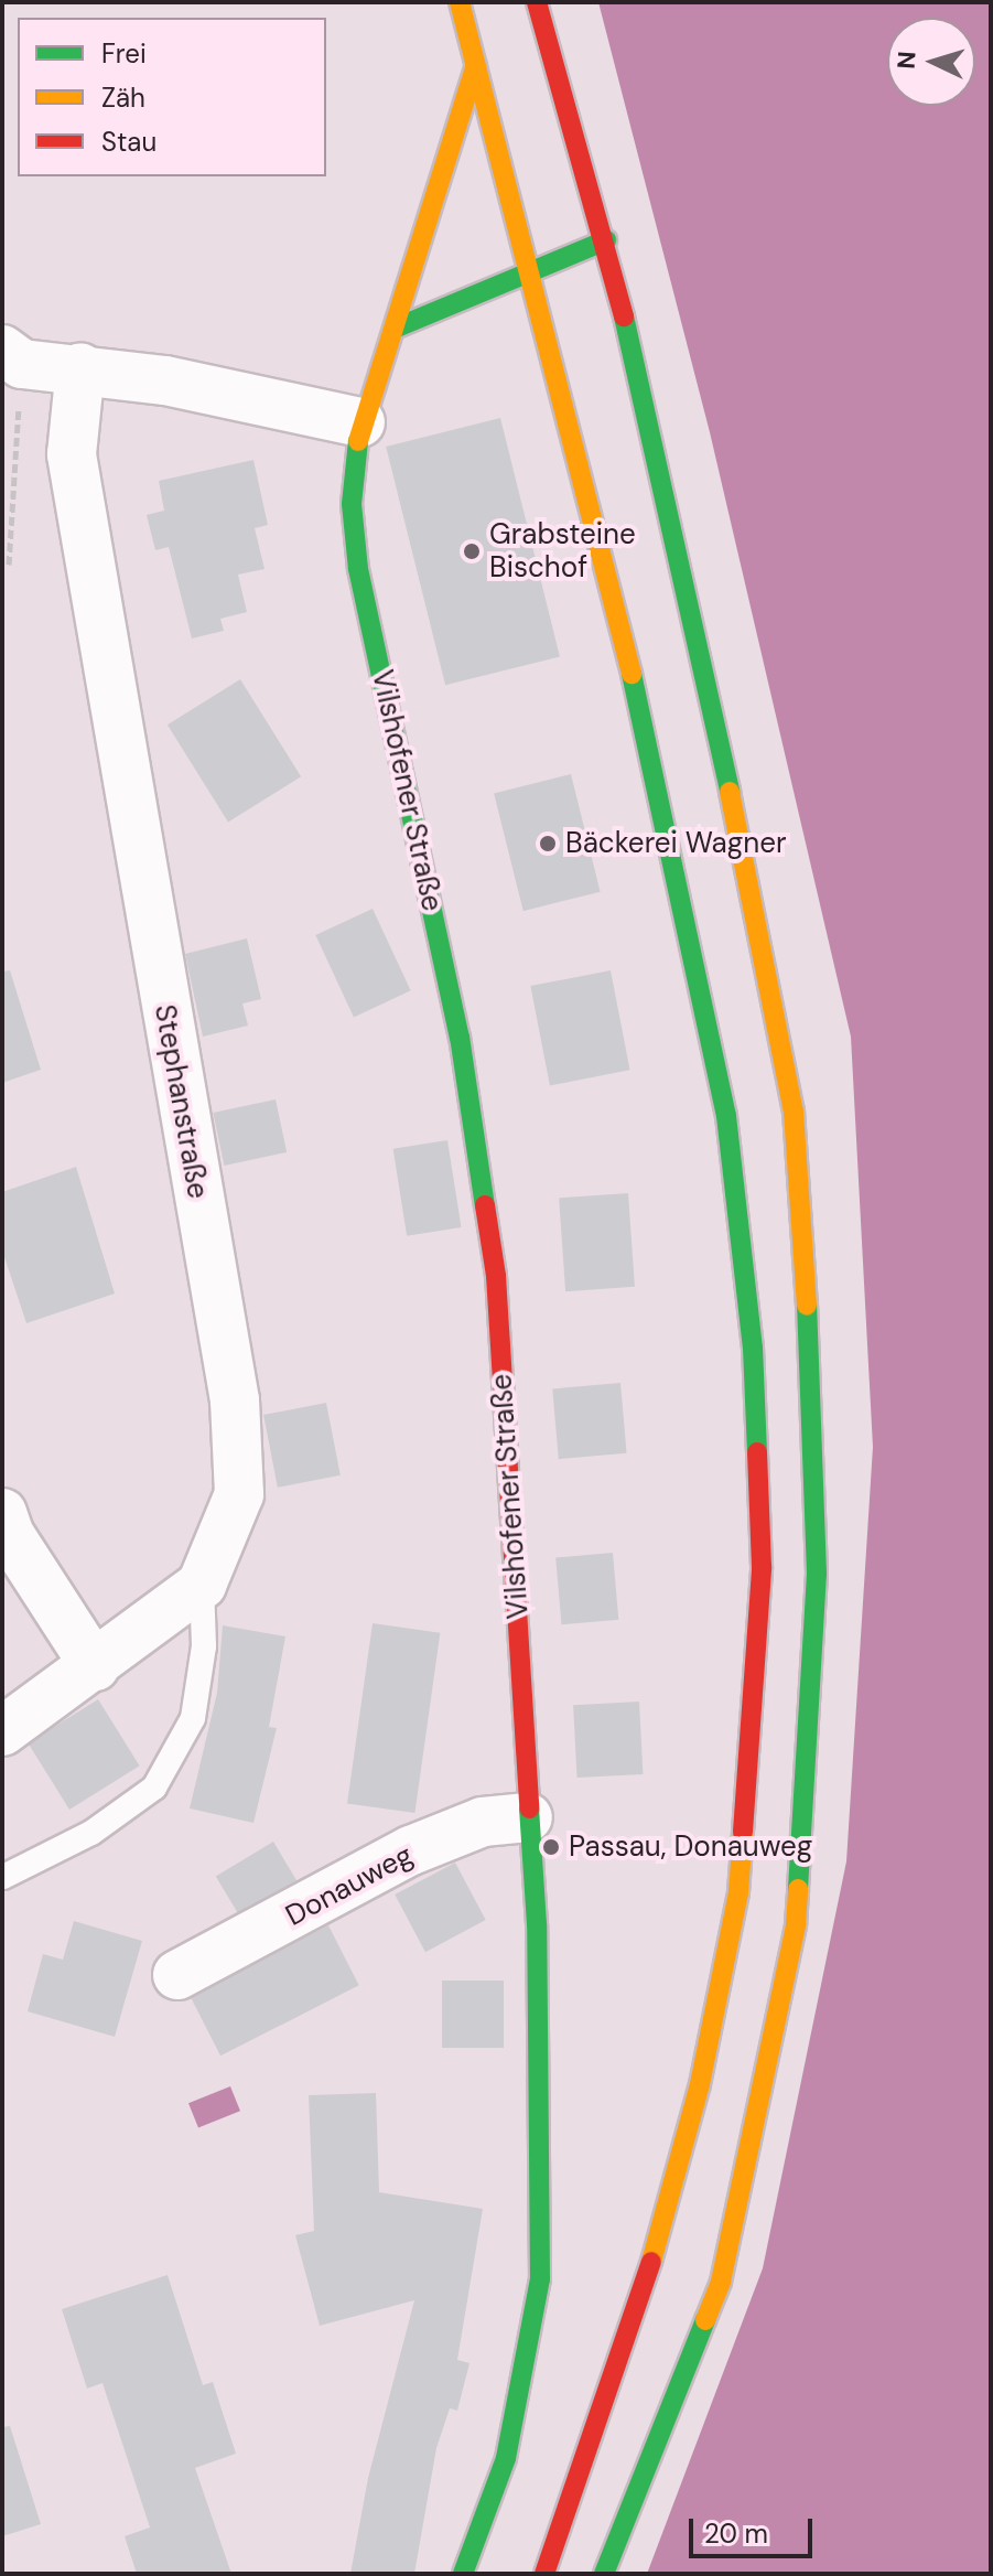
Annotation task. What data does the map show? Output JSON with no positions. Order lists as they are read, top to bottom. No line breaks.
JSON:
{"streets":{"main road":["Vilshofener Straße"],"street":["Stephanstraße","Donauweg"]},"crossings":[["Vilshofener Straße","Donauweg"]],"places":["Grabsteine Bischof","Bäckerei Wagner","Passau, Donauweg"],"legend":["Frei","Zäh","Stau"],"scale_bar":"20 m","north":"left"}
